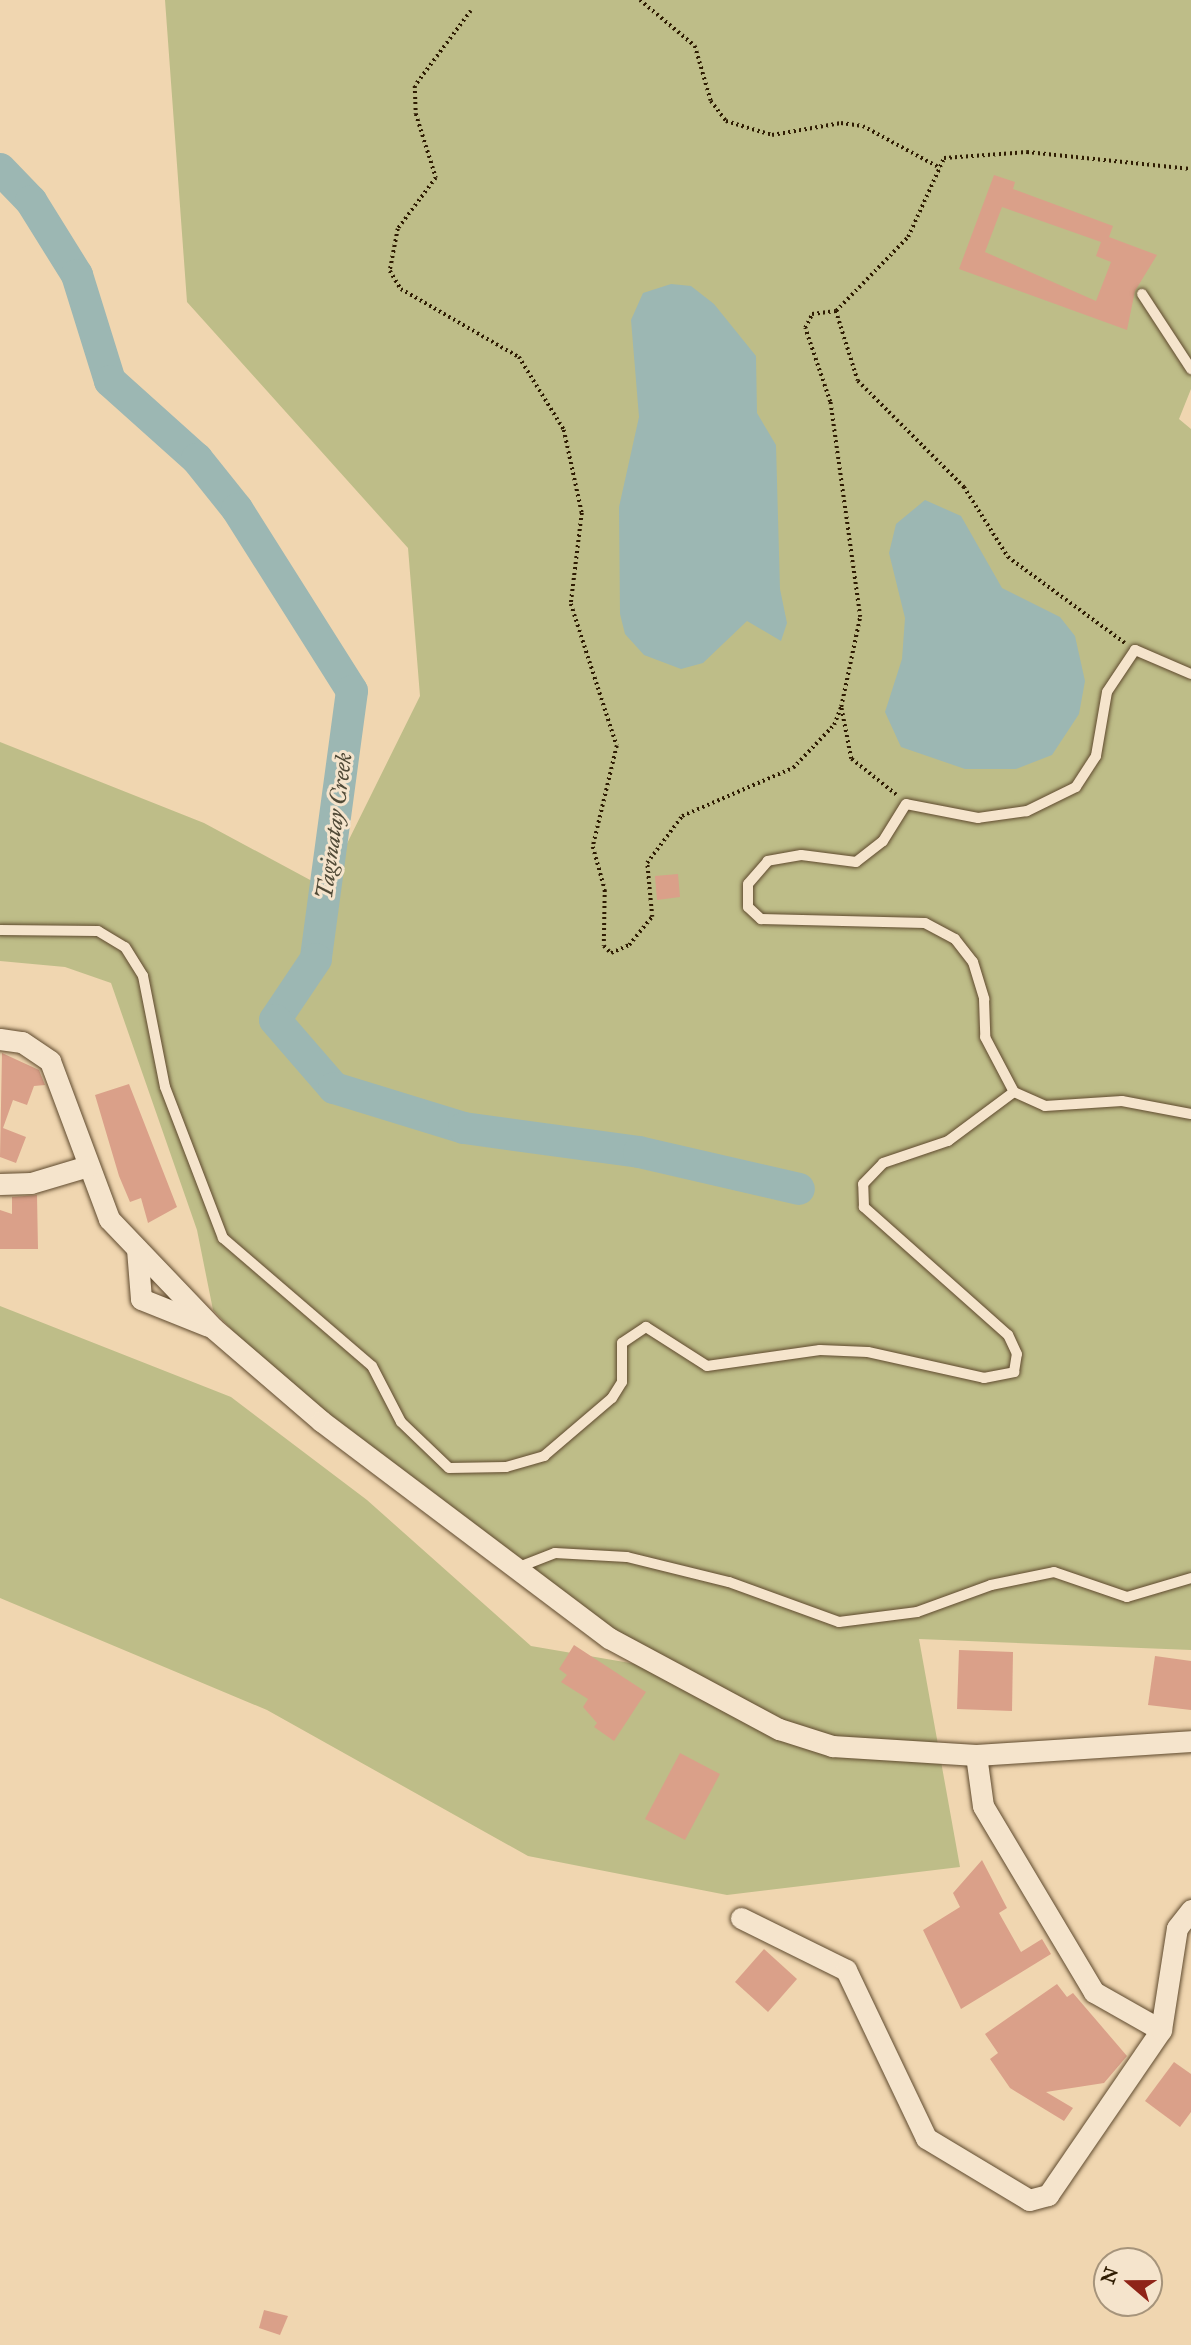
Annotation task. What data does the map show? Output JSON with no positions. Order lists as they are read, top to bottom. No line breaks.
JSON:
{"water":["Taginatay Creek"],"north":"left"}
